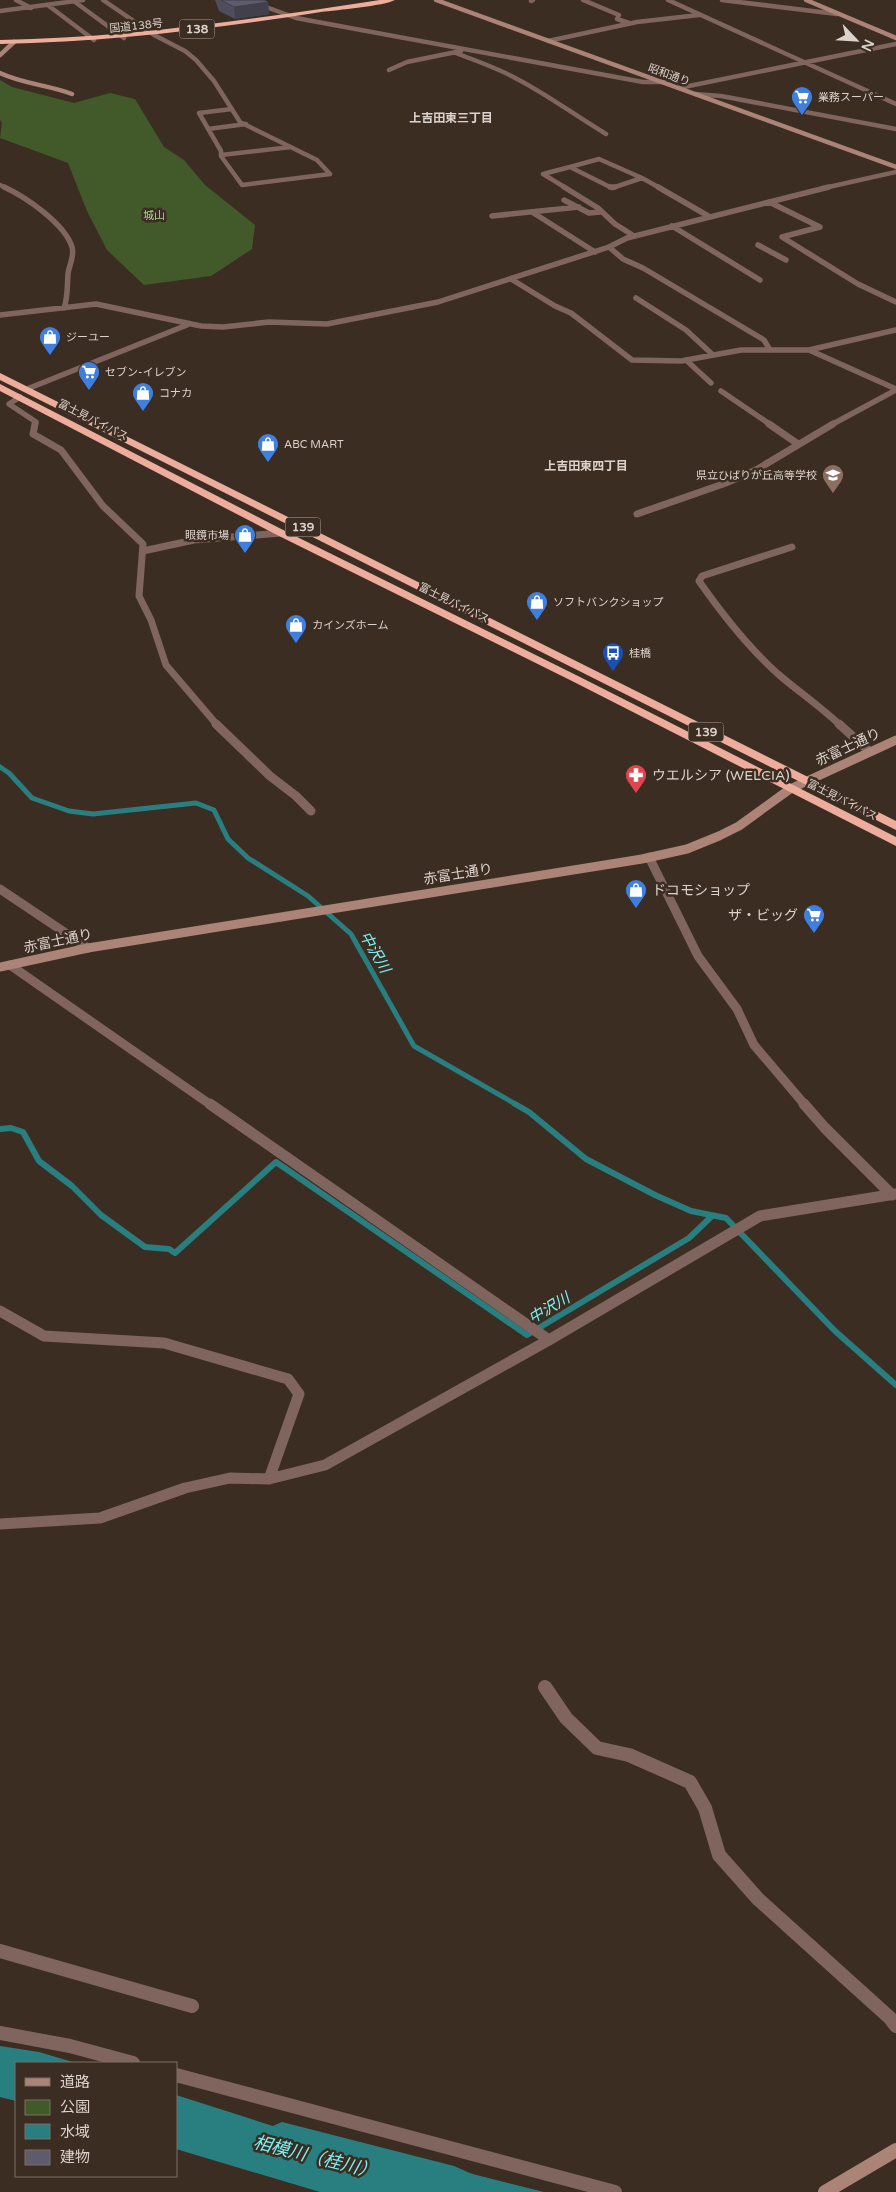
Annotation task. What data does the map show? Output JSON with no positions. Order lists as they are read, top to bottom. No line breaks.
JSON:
{"streets":{"highway":["国道138号","138","富士見バイパス","139"],"street":["昭和通り","赤富士通り"]},"crossings":[["富士見バイパス","赤富士通り"]],"districts":["上吉田東三丁目","上吉田東四丁目"],"water":["中沢川","相模川（桂川）"],"parks":["城山"],"places":{"supermarket":["業務スーパー","セブン-イレブン","ザ・ビッグ"],"shop":["ジーユー","コナカ","ABC MART","眼鏡市場","ソフトバンクショップ","カインズホーム","ドコモショップ"],"school or university":["県立ひばりが丘高等学校"],"bus stop":["桂橋"],"pharmacy":["ウエルシア (WELCIA)"]},"legend":["道路","公園","水域","建物"],"north":"bottom right"}
